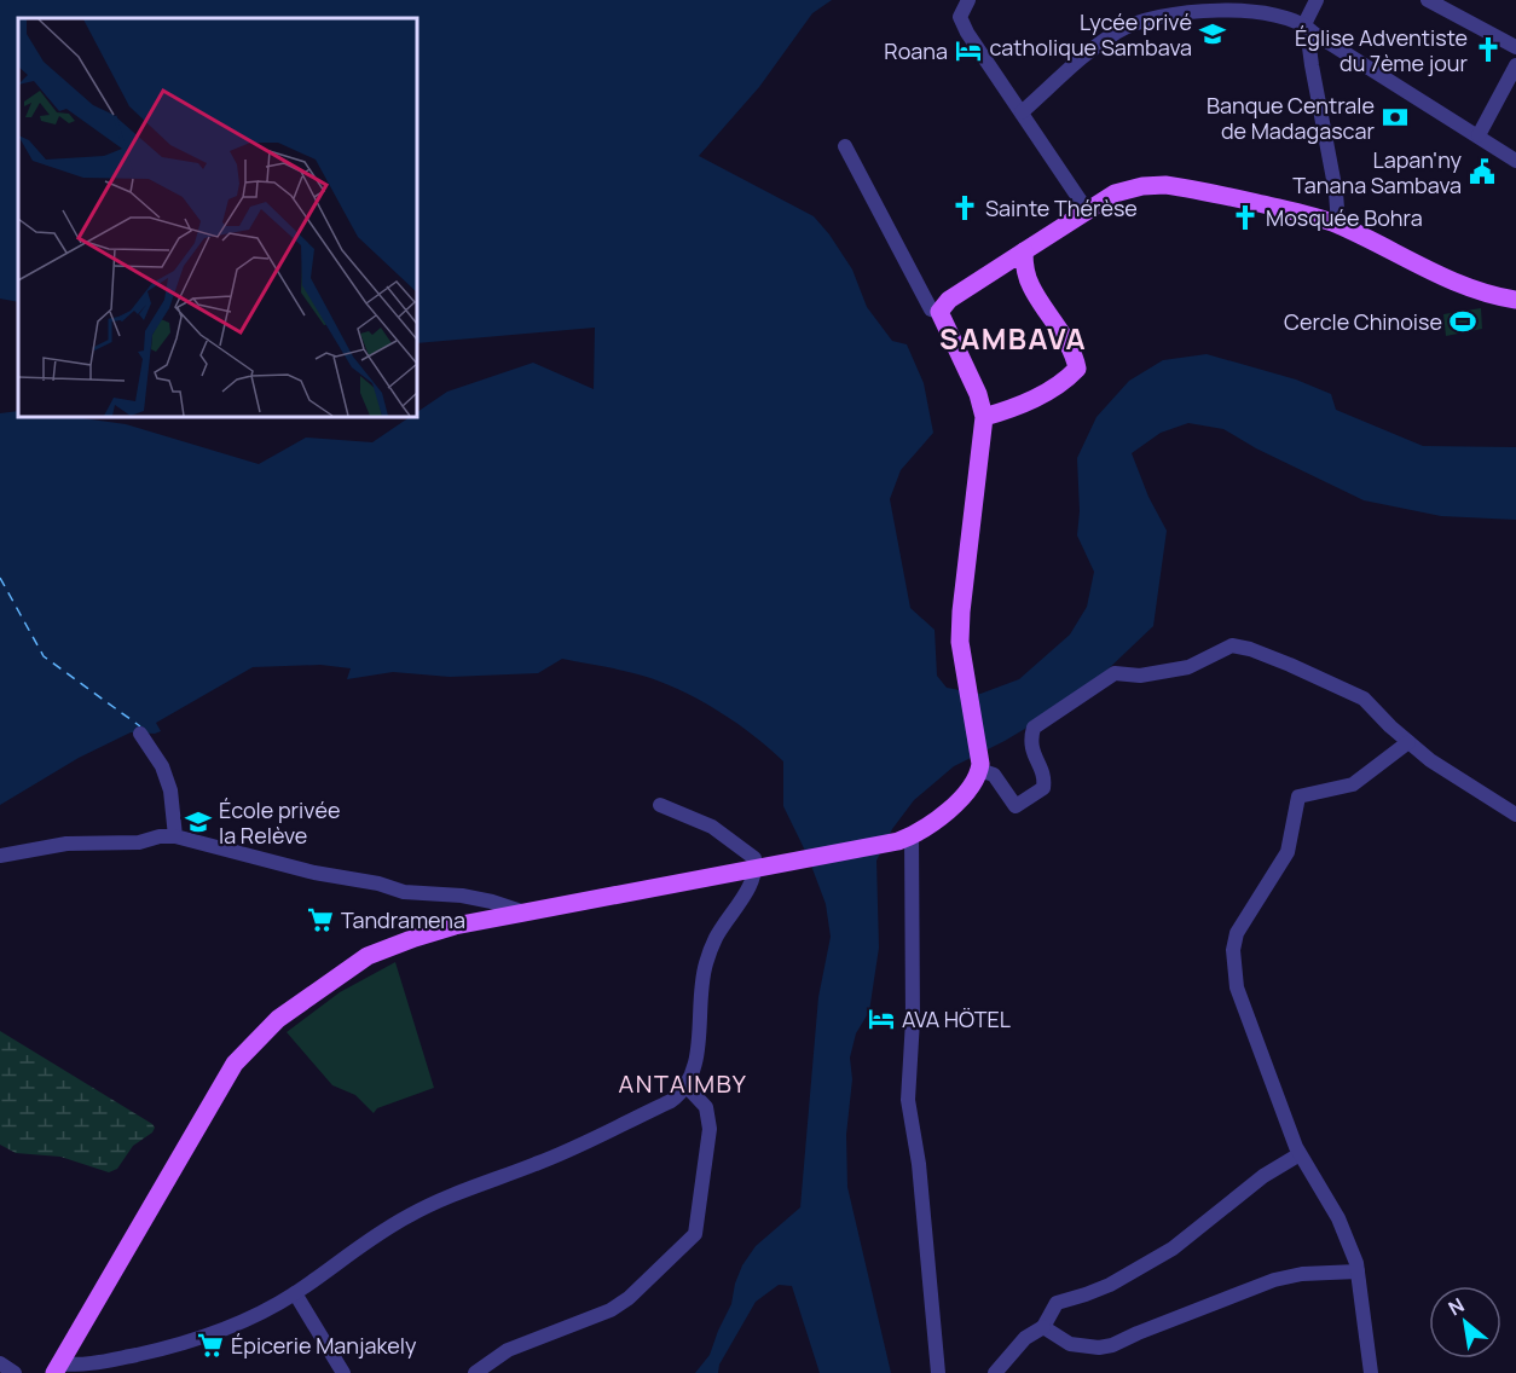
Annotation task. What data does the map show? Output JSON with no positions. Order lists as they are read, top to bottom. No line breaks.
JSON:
{"districts":["SAMBAVA","ANTAIMBY"],"places":{"school or university":["Lycée privé catholique Sambava","École privée la Relève"],"church":["Église Adventiste du 7ème jour","Sainte Thérèse","Mosquée Bohra"],"hotel":["Roana","AVA HÖTEL"],"bank":["Banque Centrale de Madagascar"],"public building":["Lapan'ny Tanana Sambava"],"sports":["Cercle Chinoise"],"supermarket":["Tandramena","Épicerie Manjakely"]},"north":"top left"}
